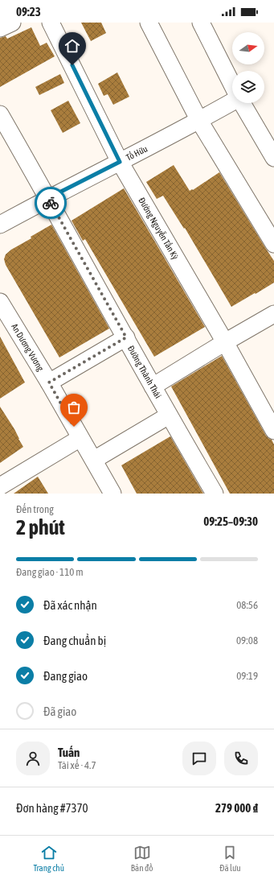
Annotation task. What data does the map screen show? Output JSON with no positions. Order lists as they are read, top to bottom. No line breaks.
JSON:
{"streets":{"street":["Tố Hữu","Đường Nguyễn Tấn Kỳ","An Dương Vương","Đường Thành Thái"]},"crossings":[["Tố Hữu","Đường Nguyễn Tấn Kỳ"],["Tố Hữu","Đường Thành Thái"]],"north":"right","page":{"status":"09:23","heading":["2 phút","Đến trong","09:25–09:30"],"panel":["Tuấn","Tài xế · 4.7","Đơn hàng #7370","279 000 ₫"],"bar":"Đang giao · 110 m","list":[["Đã xác nhận","08:56"],["Đang chuẩn bị","09:08"],["Đang giao","09:19"],"Đã giao"],"tabs":["Trang chủ","Bản đồ","Đã lưu"]}}
